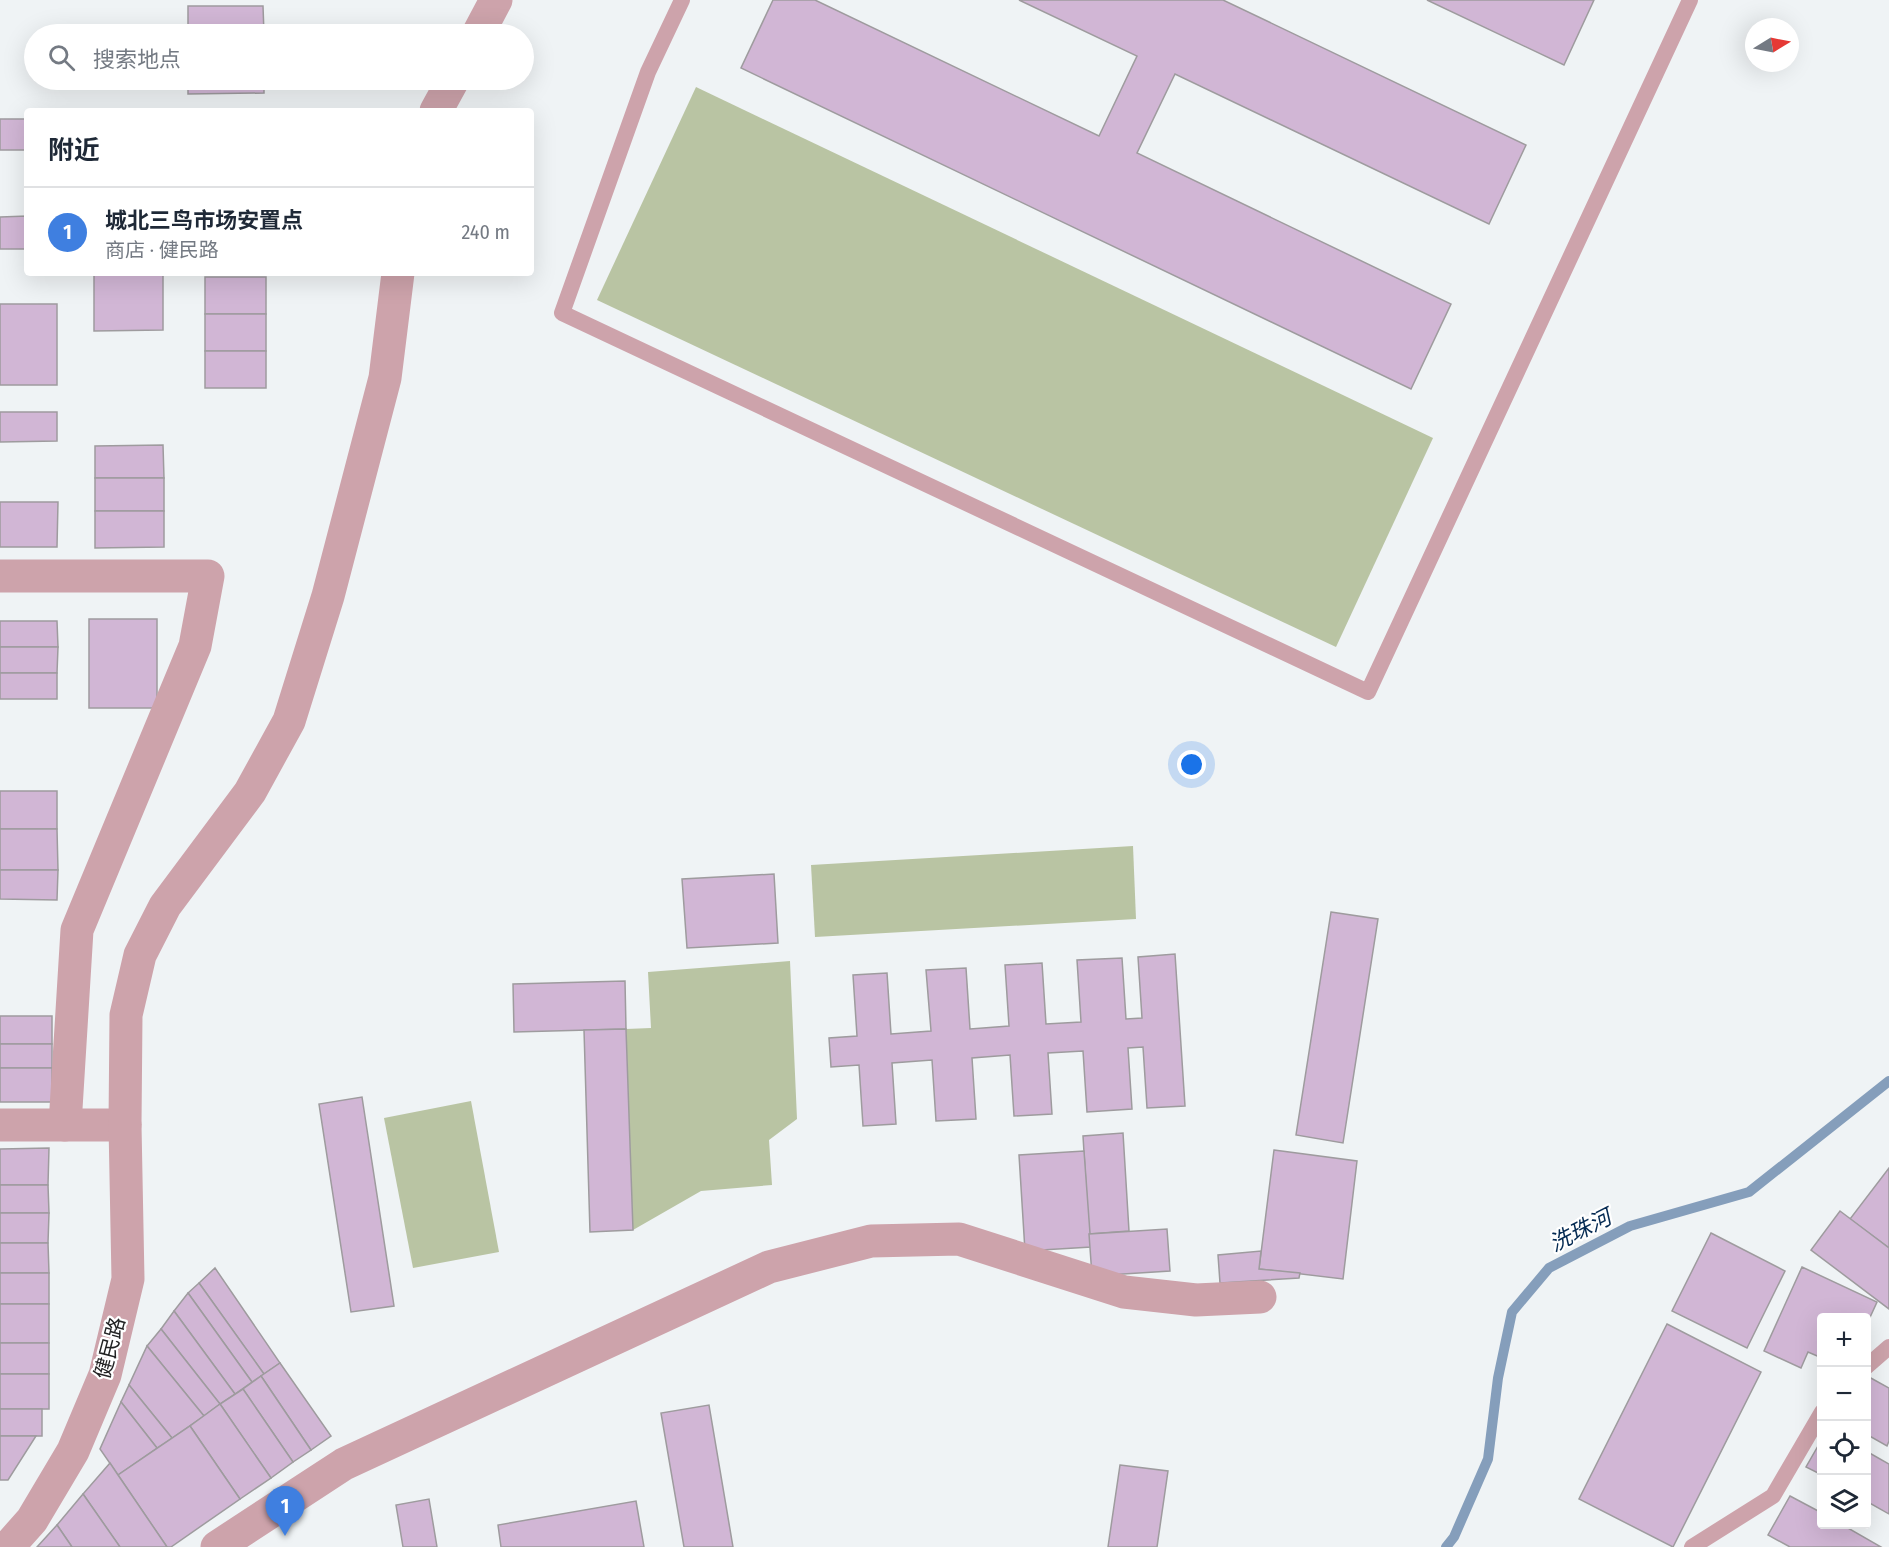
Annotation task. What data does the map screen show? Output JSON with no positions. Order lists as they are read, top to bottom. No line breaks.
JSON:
{"streets":{"street":["健民路"]},"water":["洗珠河"],"north":"right","page":{"search":"搜索地点","heading":"附近","list":[{"mark":"1","name":"城北三鸟市场安置点","note":"商店 · 健民路","value":"240 m"}],"map_buttons":["+","−"],"pins":"1"}}
